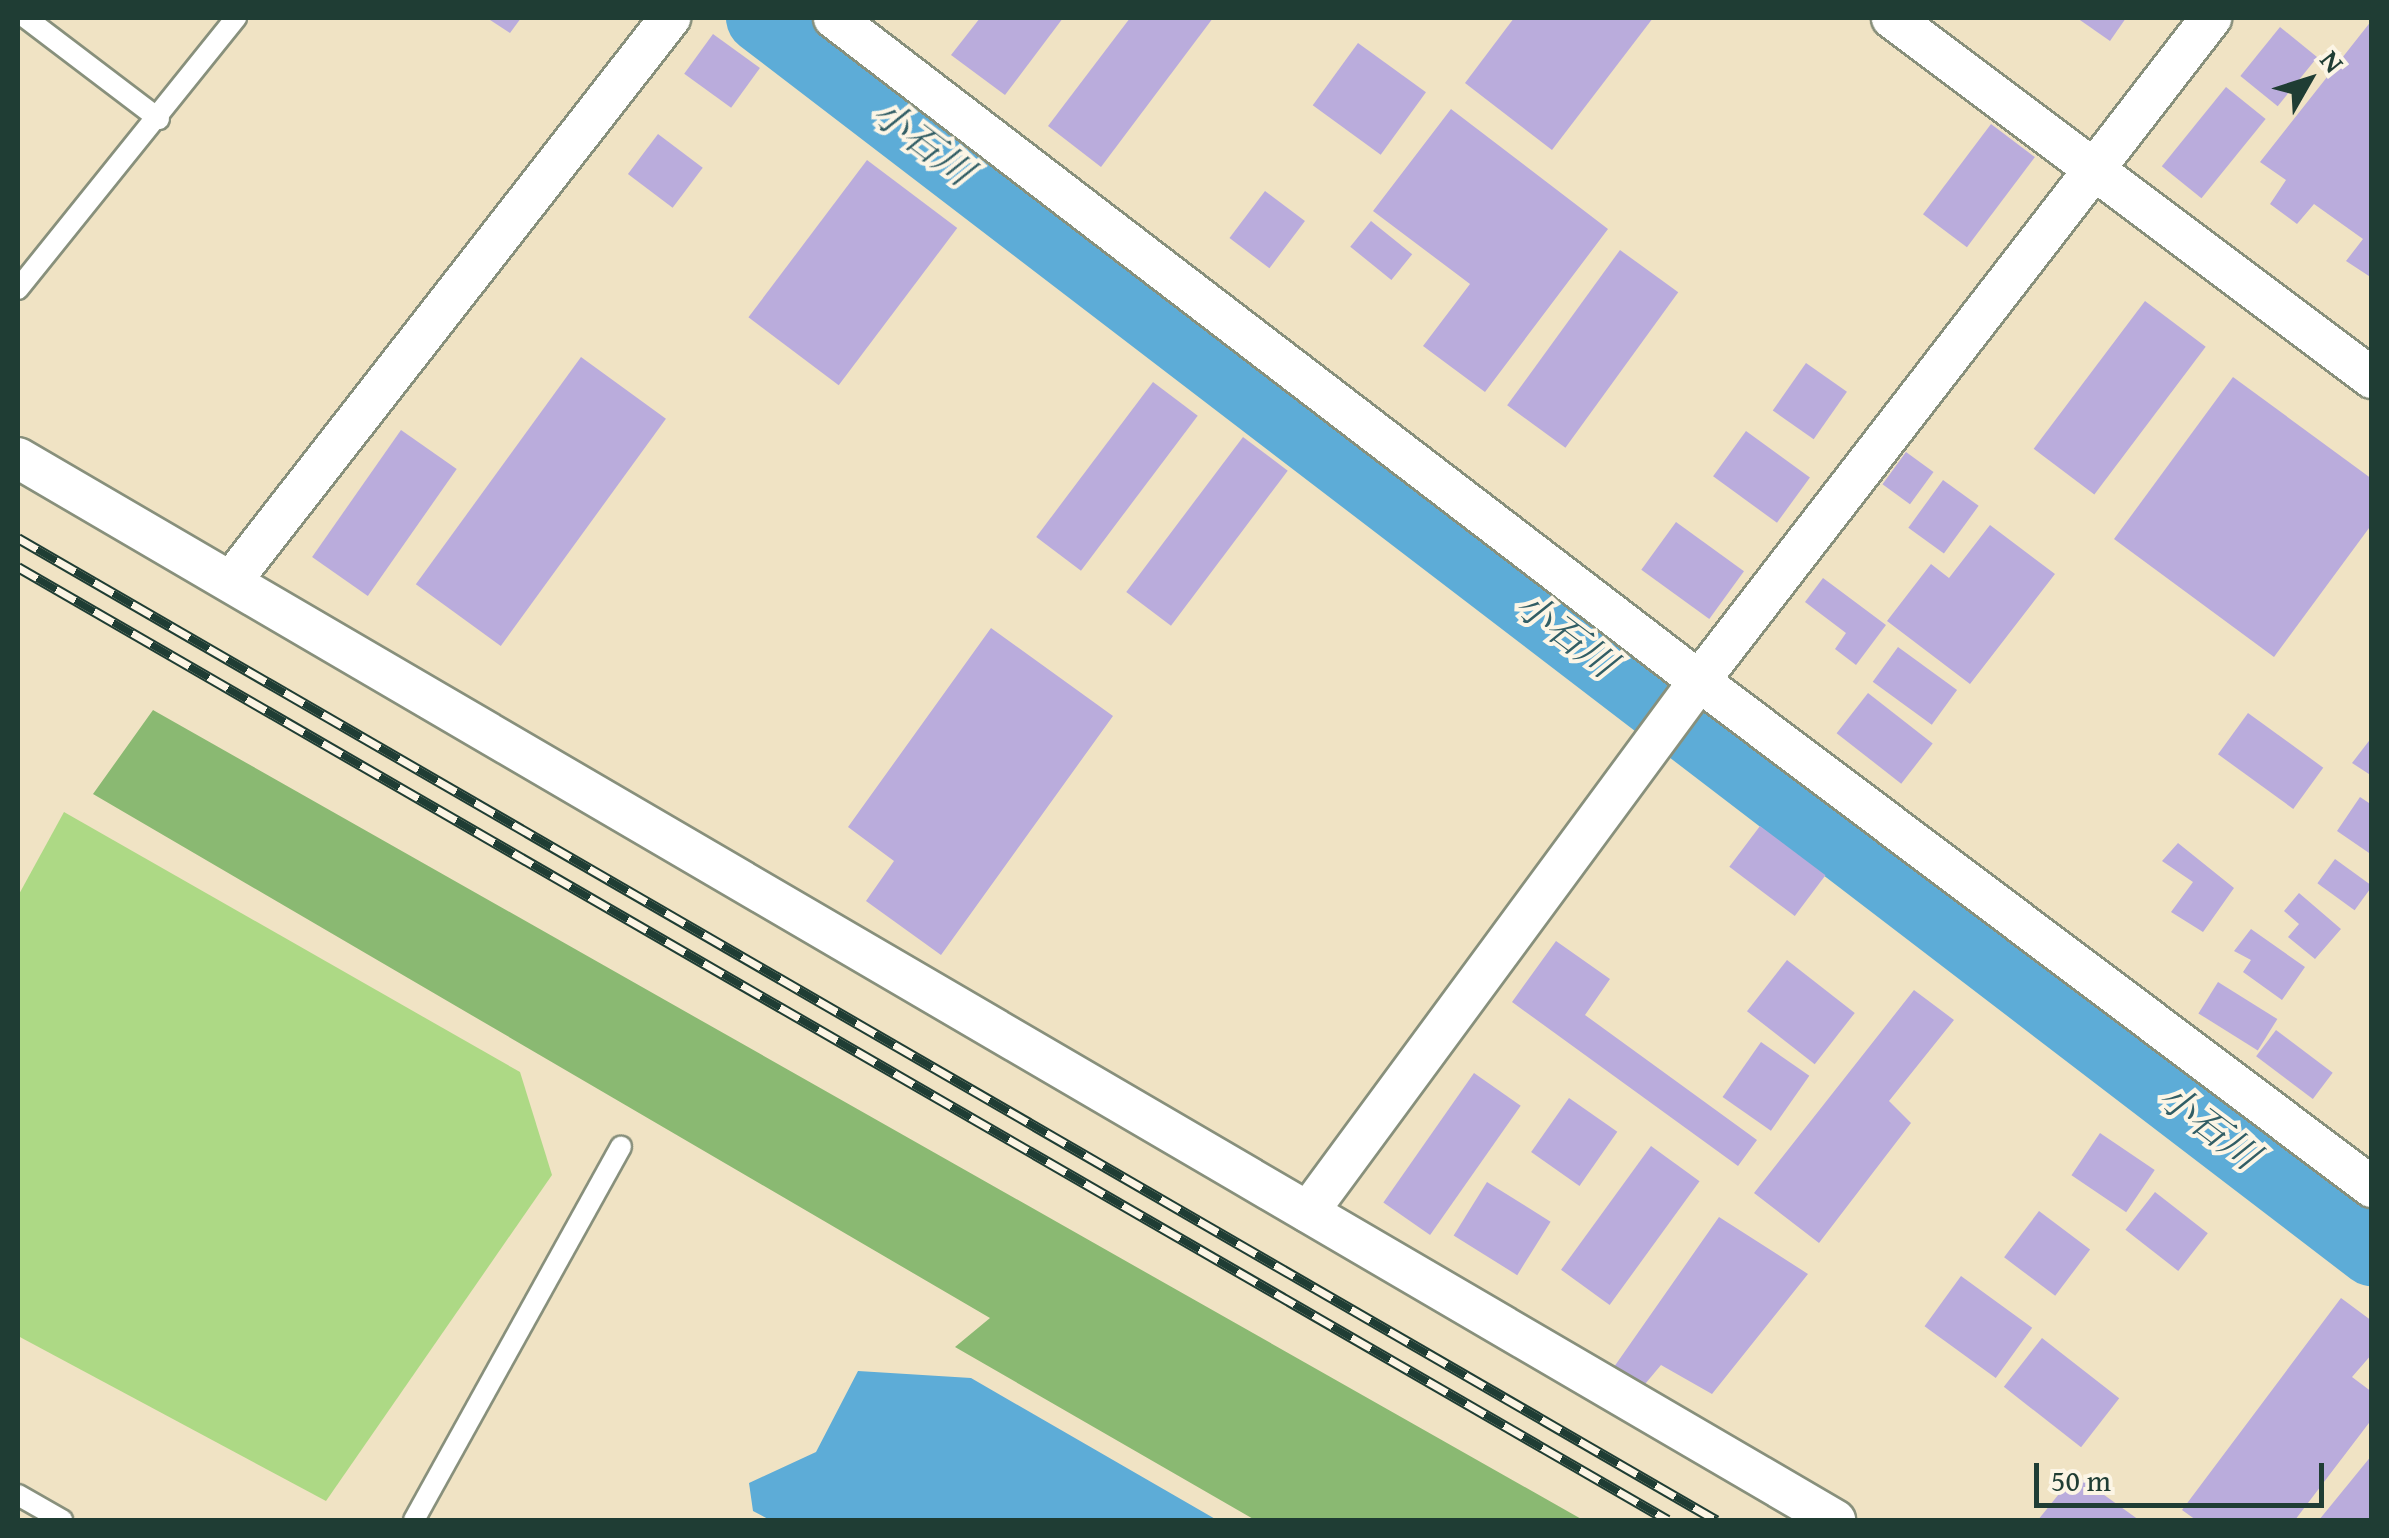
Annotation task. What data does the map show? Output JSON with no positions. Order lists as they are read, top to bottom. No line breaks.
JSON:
{"water":["小石川"],"scale_bar":"50 m","north":"top right"}
